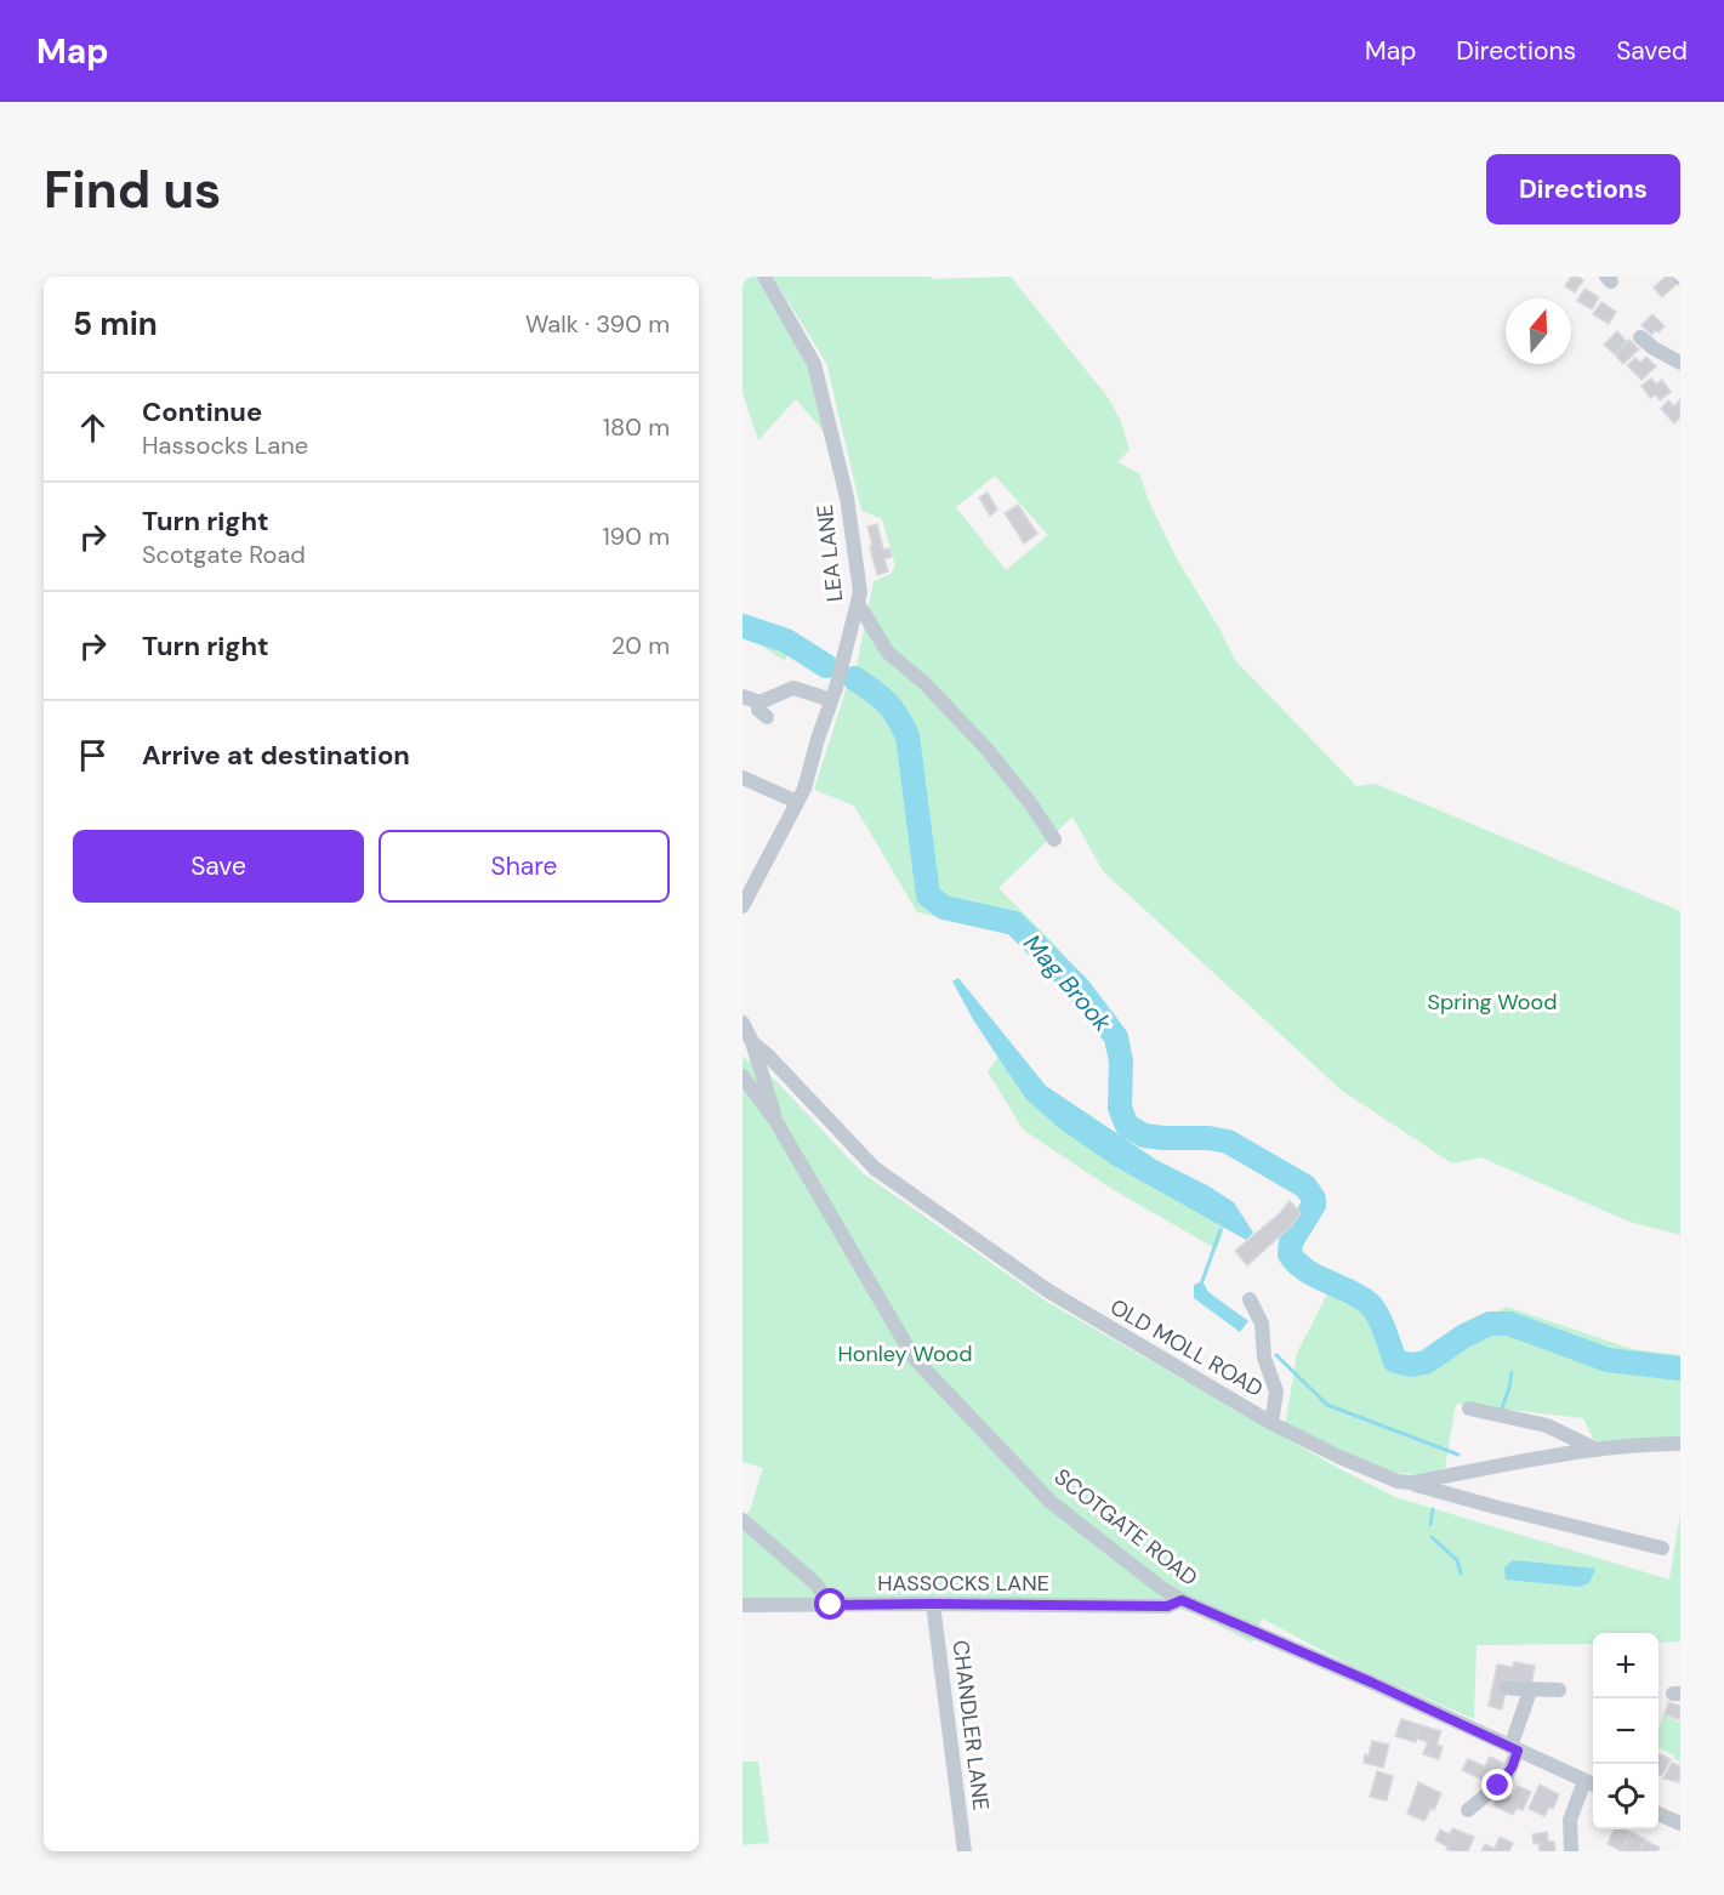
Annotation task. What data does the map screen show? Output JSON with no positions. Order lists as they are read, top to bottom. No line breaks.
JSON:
{"streets":{"street":["LEA LANE","OLD MOLL ROAD","SCOTGATE ROAD","HASSOCKS LANE","CHANDLER LANE"]},"crossings":[["SCOTGATE ROAD","HASSOCKS LANE"],["HASSOCKS LANE","CHANDLER LANE"]],"water":["Mag Brook"],"parks":["Spring Wood","Honley Wood"],"north":"top","page":{"header":"Map","nav":["Map","Directions","Saved"],"buttons":["Directions",["Save","Share"]],"title":"Find us","heading":["5 min","Walk · 390 m"],"list":[["Continue","Hassocks Lane","180 m"],["Turn right","Scotgate Road","190 m"],["Turn right","20 m"],"Arrive at destination"],"map_buttons":["+","−"]}}
